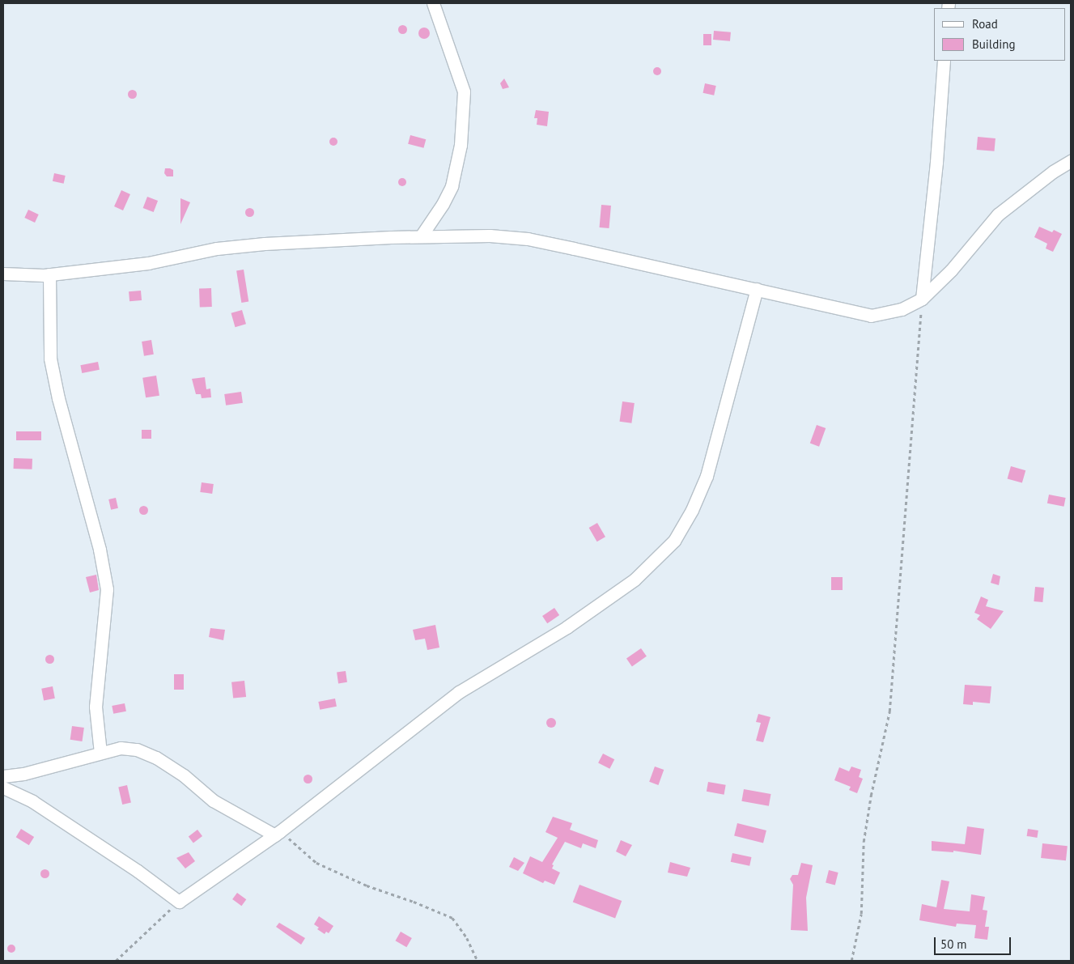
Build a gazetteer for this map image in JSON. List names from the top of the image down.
{
  "legend": ["Road", "Building"],
  "scale_bar": "50 m"
}
